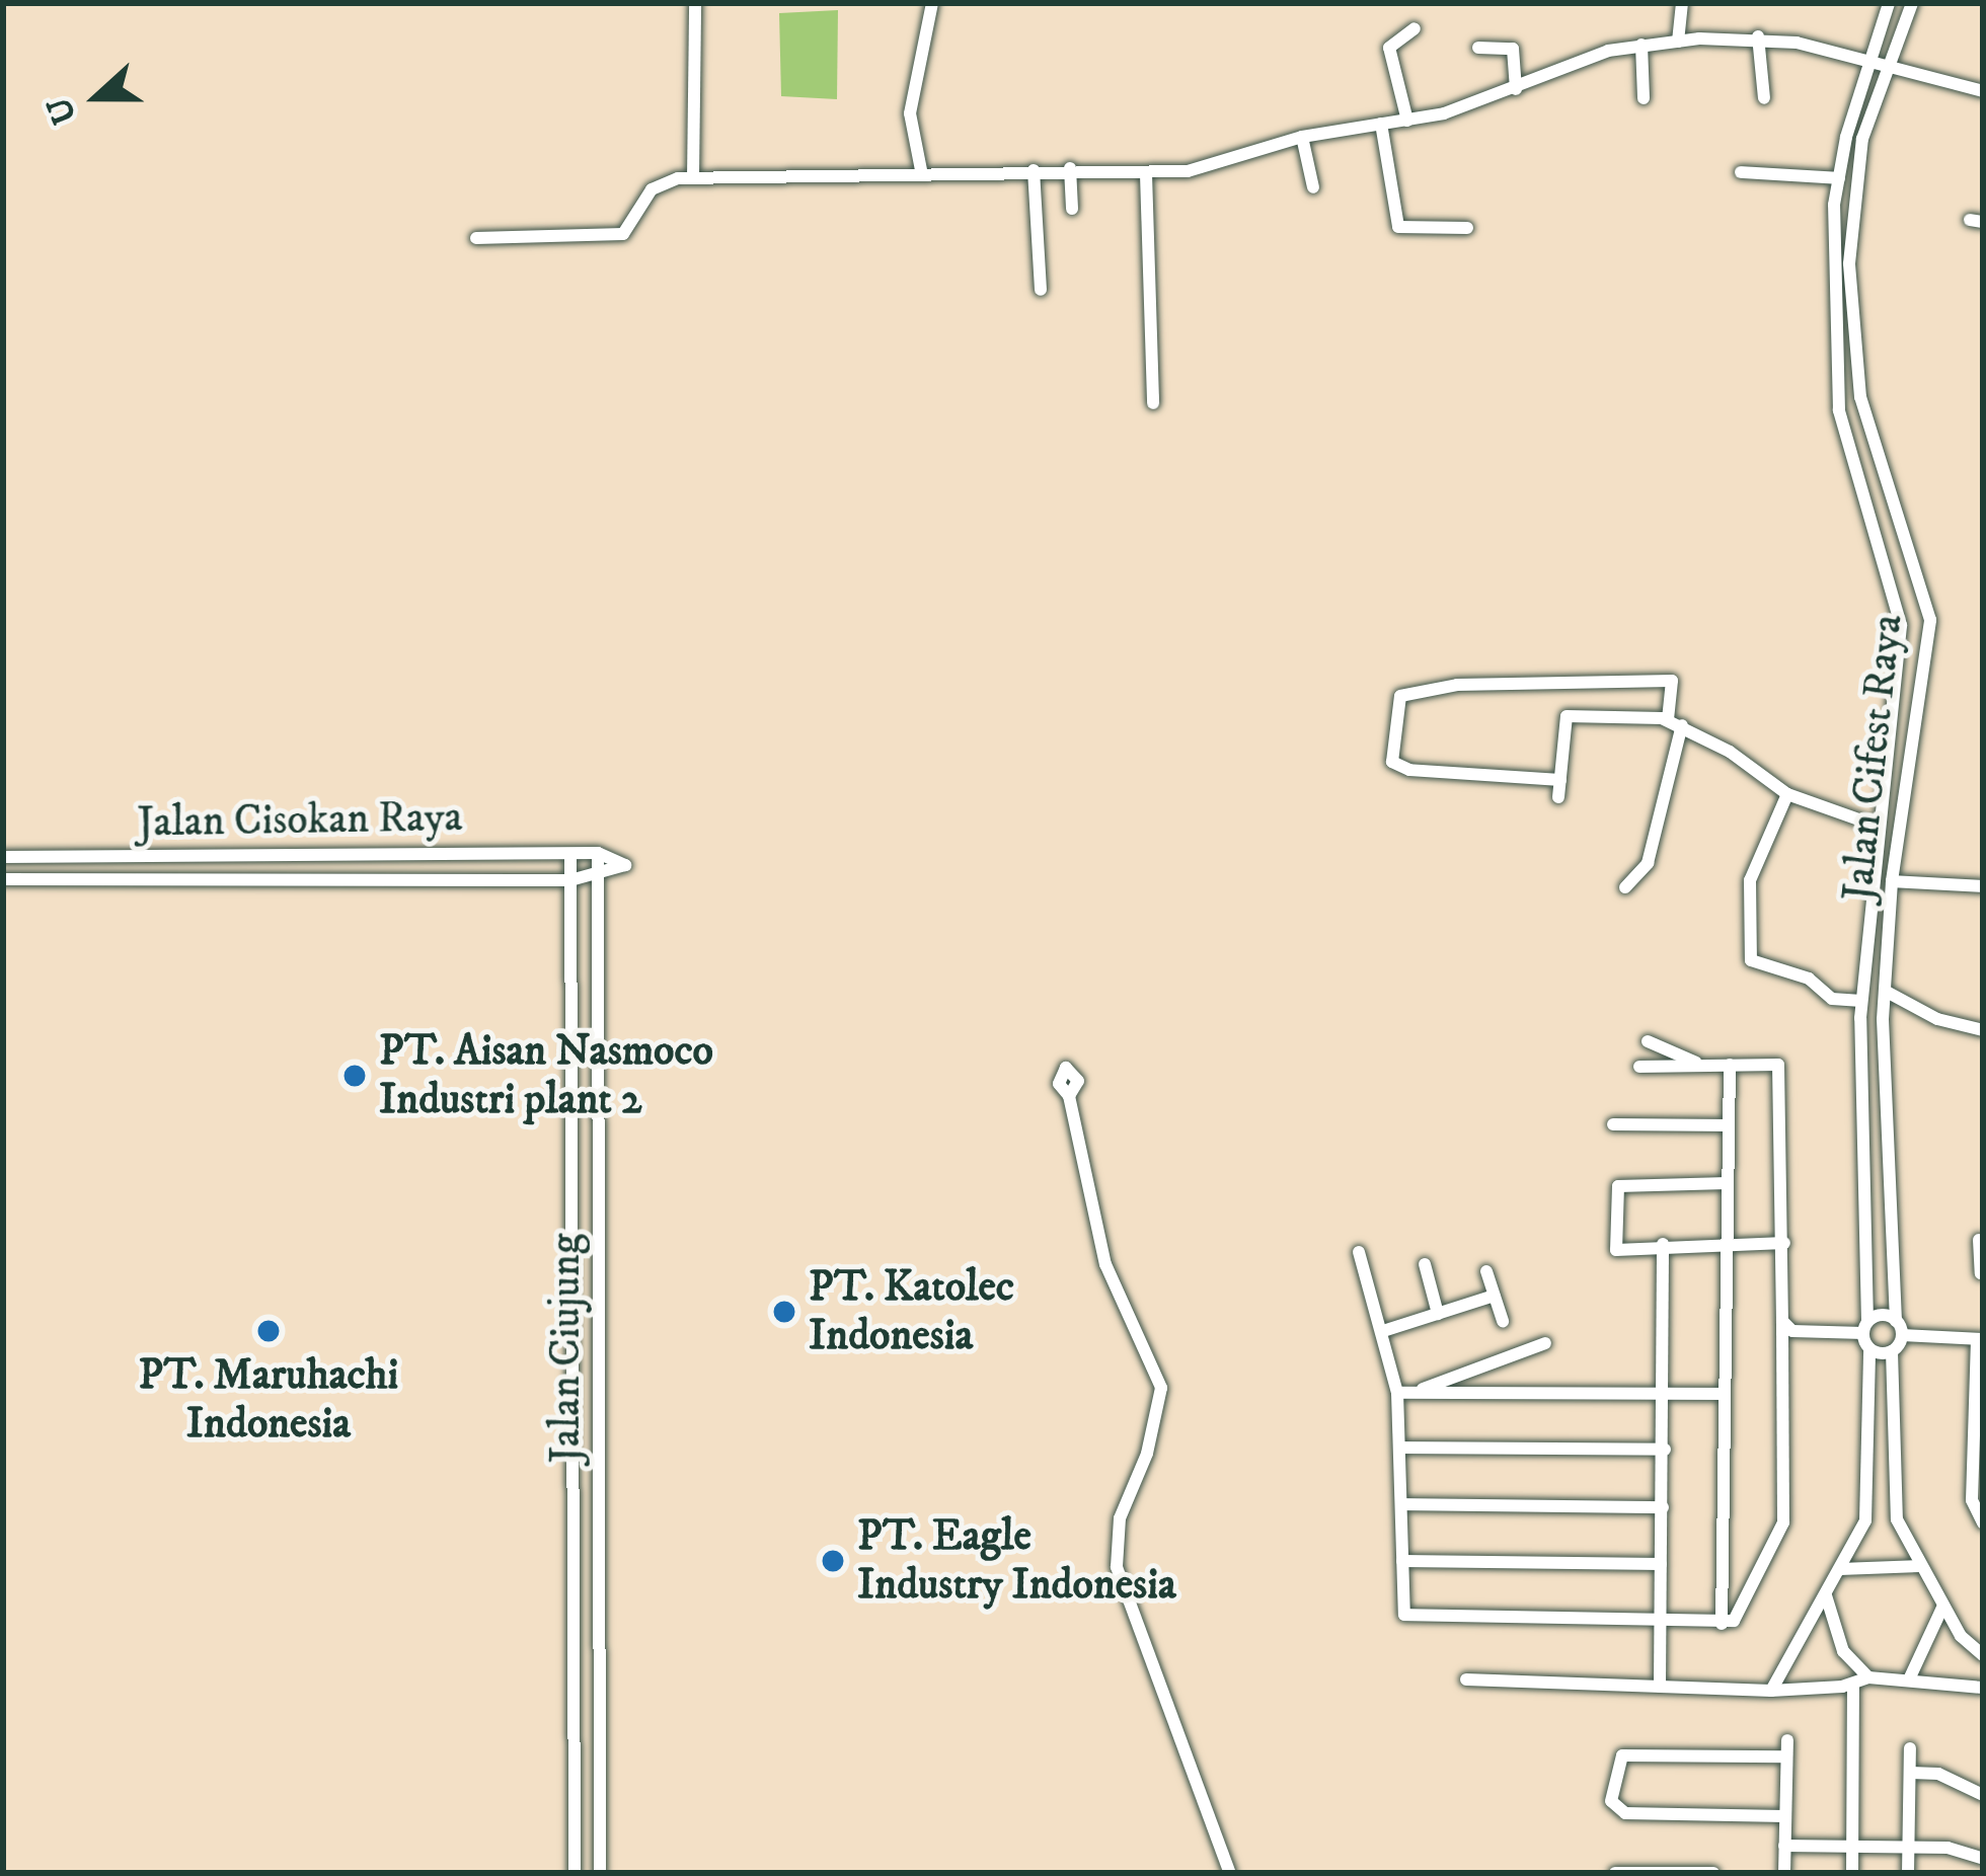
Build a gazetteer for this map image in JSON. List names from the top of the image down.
{
  "streets": {
    "street": ["Jalan Cifest Raya", "Jalan Cisokan Raya", "Jalan Ciujung"]
  },
  "crossings": [
    ["Jalan Cisokan Raya", "Jalan Ciujung"]
  ],
  "places": [
    "PT. Aisan Nasmoco Industri plant 2",
    "PT. Katolec Indonesia",
    "PT. Maruhachi Indonesia",
    "PT. Eagle Industry Indonesia"
  ],
  "north": "left"
}
